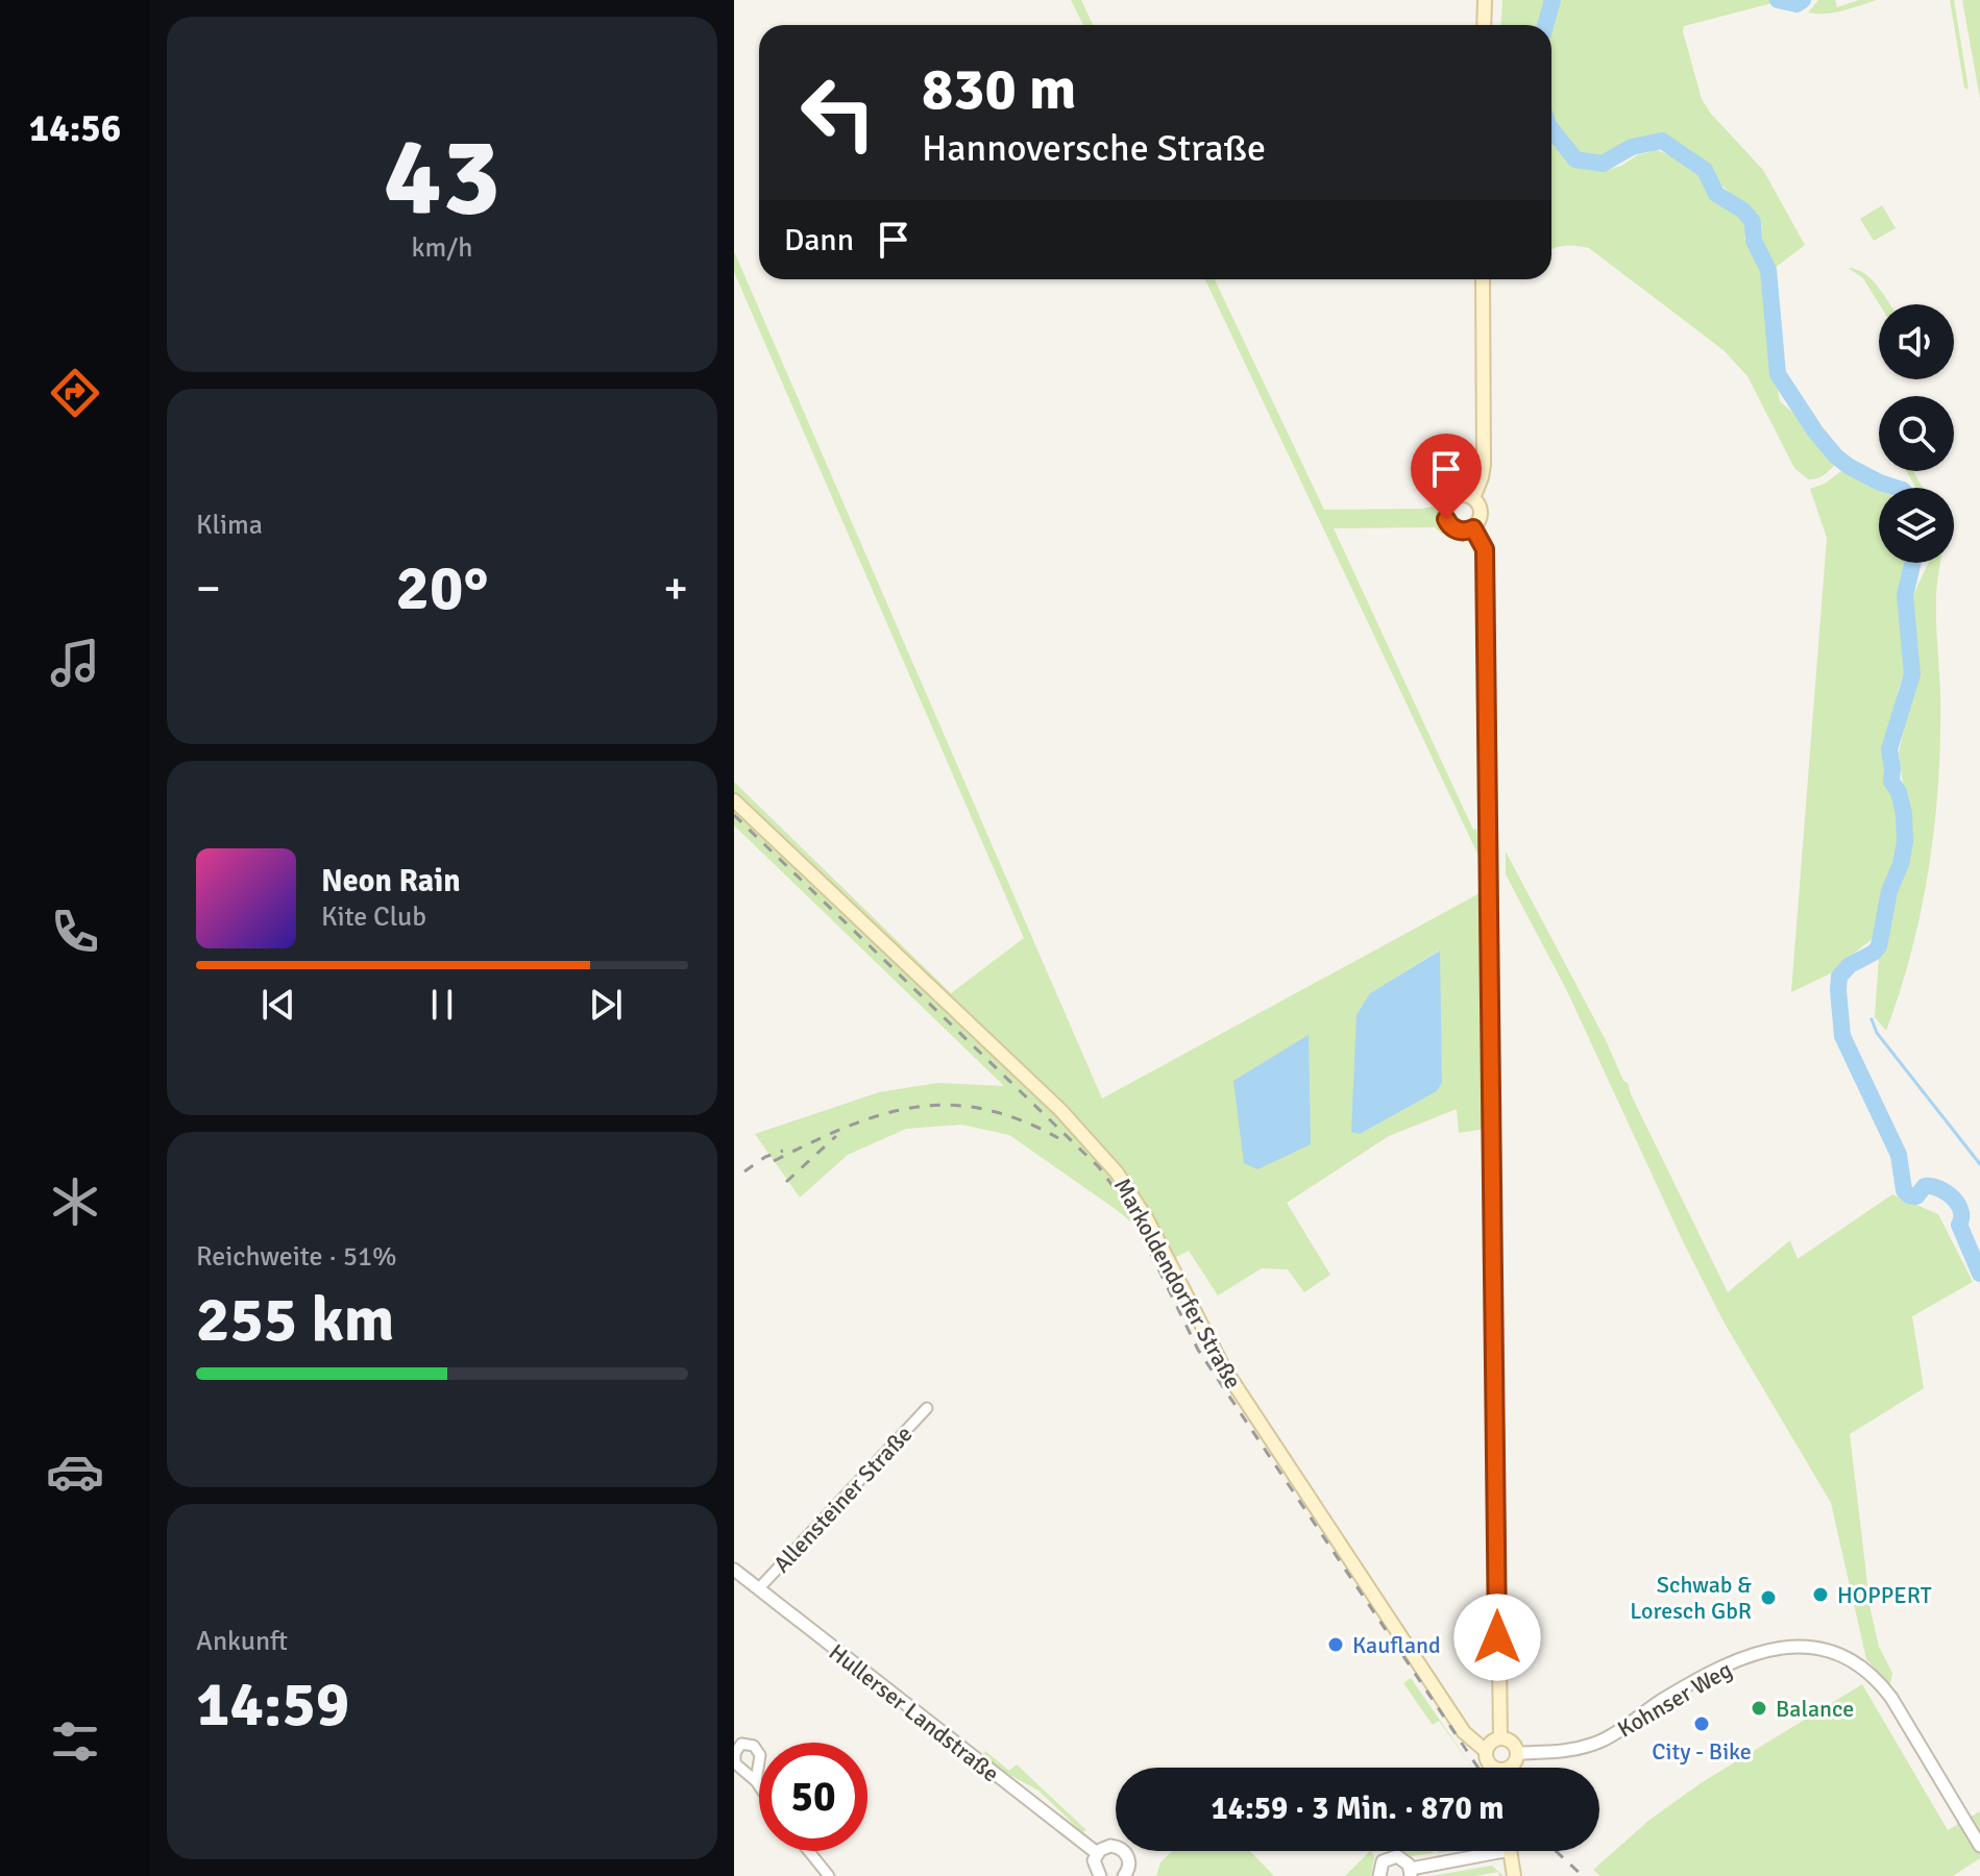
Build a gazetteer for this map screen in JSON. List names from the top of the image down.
{
  "streets": {
    "main road": ["Markoldendorfer Straße"],
    "street": ["Allensteiner Straße", "Kohnser Weg", "Hullerser Landstraße"]
  },
  "crossings": [
    ["Allensteiner Straße", "Hullerser Landstraße"]
  ],
  "places": [
    "HOPPERT",
    "Schwab & Loresch GbR",
    "Kaufland",
    "Balance",
    "City - Bike"
  ],
  "page": {
    "tabs": "14:56",
    "tile": [
      ["43", "km/h"],
      "Klima",
      ["Reichweite · 51%", "255 km"],
      ["Ankunft", "14:59"]
    ],
    "turn": ["830 m", "Hannoversche Straße"],
    "then": "Dann",
    "heat": ["−", "20°", "+"],
    "song": ["Neon Rain", "Kite Club"],
    "limit": "50",
    "trip": "14:59 · 3 Min. · 870 m"
  }
}
